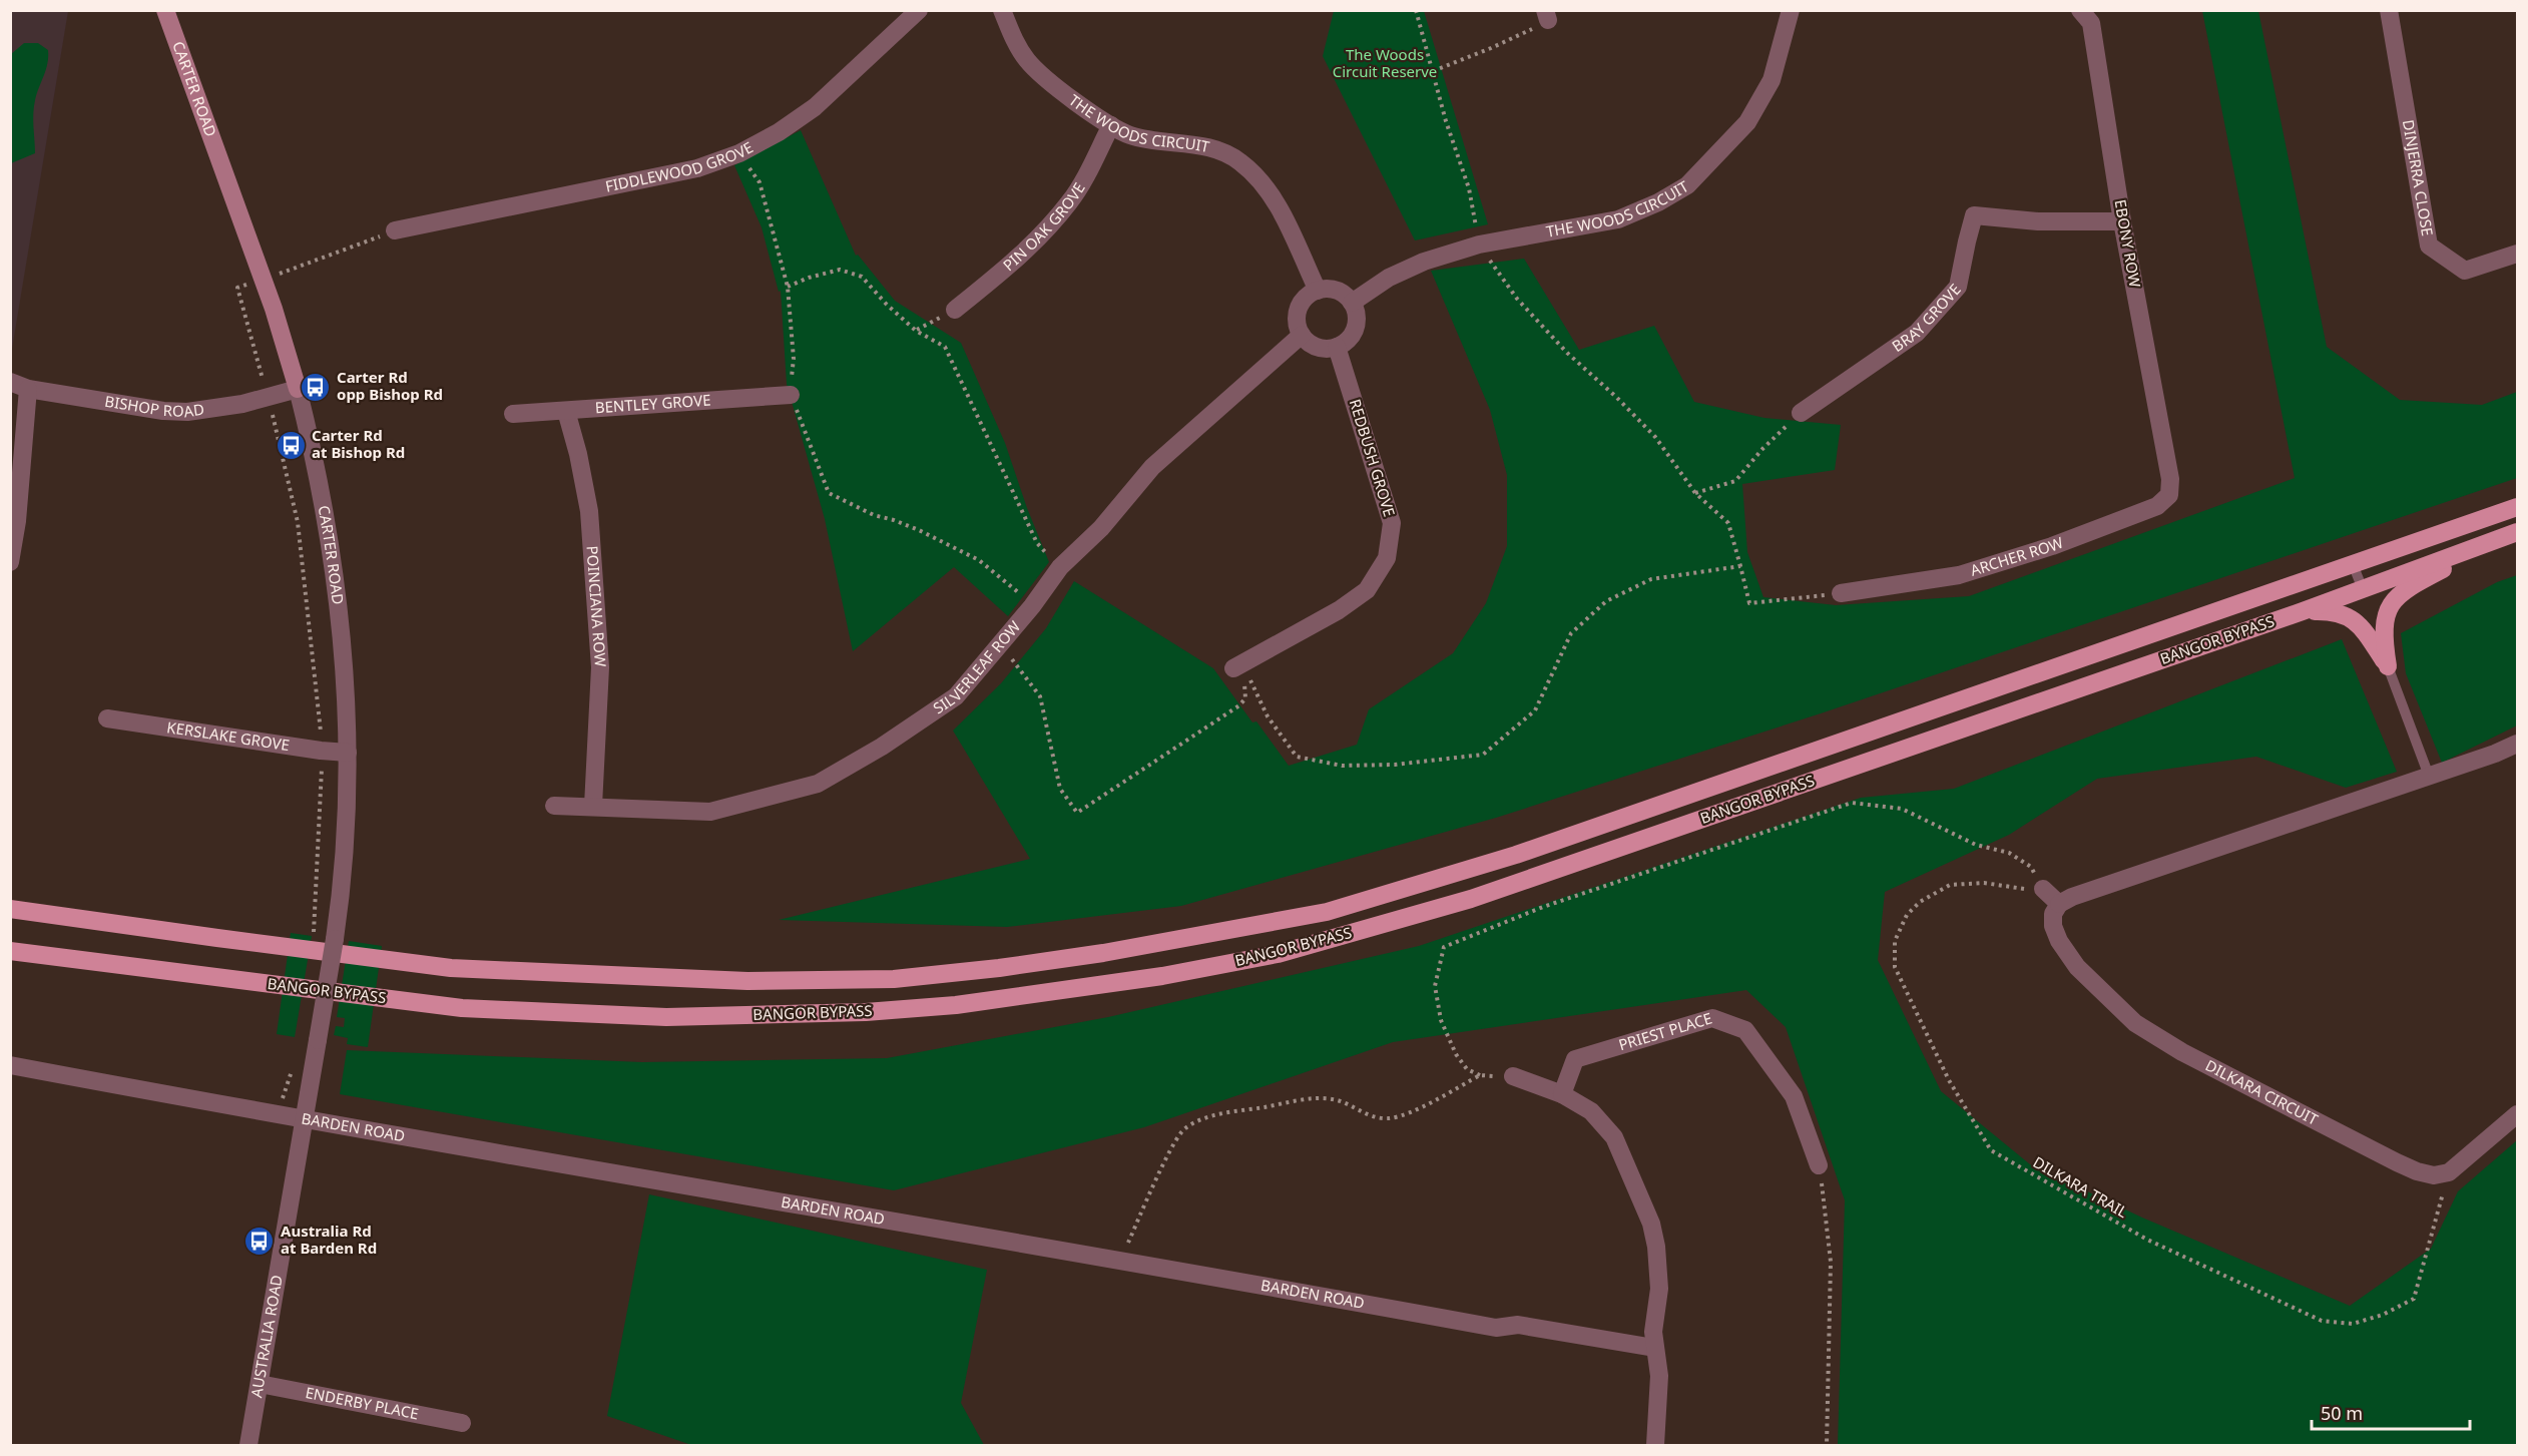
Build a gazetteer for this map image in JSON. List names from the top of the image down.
{
  "streets": {
    "main road": ["BANGOR BYPASS"],
    "street": [
      "CARTER ROAD",
      "THE WOODS CIRCUIT",
      "FIDDLEWOOD GROVE",
      "DINJERRA CLOSE",
      "PIN OAK GROVE",
      "EBONY ROW",
      "BRAY GROVE",
      "BISHOP ROAD",
      "BENTLEY GROVE",
      "REDBUSH GROVE",
      "ARCHER ROW",
      "POINCIANA ROW",
      "SILVERLEAF ROW",
      "KERSLAKE GROVE",
      "PRIEST PLACE",
      "DILKARA CIRCUIT",
      "BARDEN ROAD",
      "AUSTRALIA ROAD",
      "ENDERBY PLACE"
    ],
    "path": ["DILKARA TRAIL"]
  },
  "crossings": [
    ["CARTER ROAD", "BISHOP ROAD"],
    ["CARTER ROAD", "KERSLAKE GROVE"],
    ["CARTER ROAD", "BARDEN ROAD"],
    ["CARTER ROAD", "AUSTRALIA ROAD"],
    ["THE WOODS CIRCUIT", "PIN OAK GROVE"],
    ["THE WOODS CIRCUIT", "REDBUSH GROVE"],
    ["THE WOODS CIRCUIT", "SILVERLEAF ROW"],
    ["EBONY ROW", "BRAY GROVE"],
    ["EBONY ROW", "ARCHER ROW"],
    ["BENTLEY GROVE", "POINCIANA ROW"],
    ["REDBUSH GROVE", "SILVERLEAF ROW"],
    ["POINCIANA ROW", "SILVERLEAF ROW"],
    ["DILKARA CIRCUIT", "DILKARA TRAIL"],
    ["BARDEN ROAD", "AUSTRALIA ROAD"],
    ["AUSTRALIA ROAD", "ENDERBY PLACE"]
  ],
  "parks": ["The Woods Circuit Reserve"],
  "places": {
    "bus stop": ["Carter Rd opp Bishop Rd", "Carter Rd at Bishop Rd", "Australia Rd at Barden Rd"]
  },
  "scale_bar": "50 m"
}
